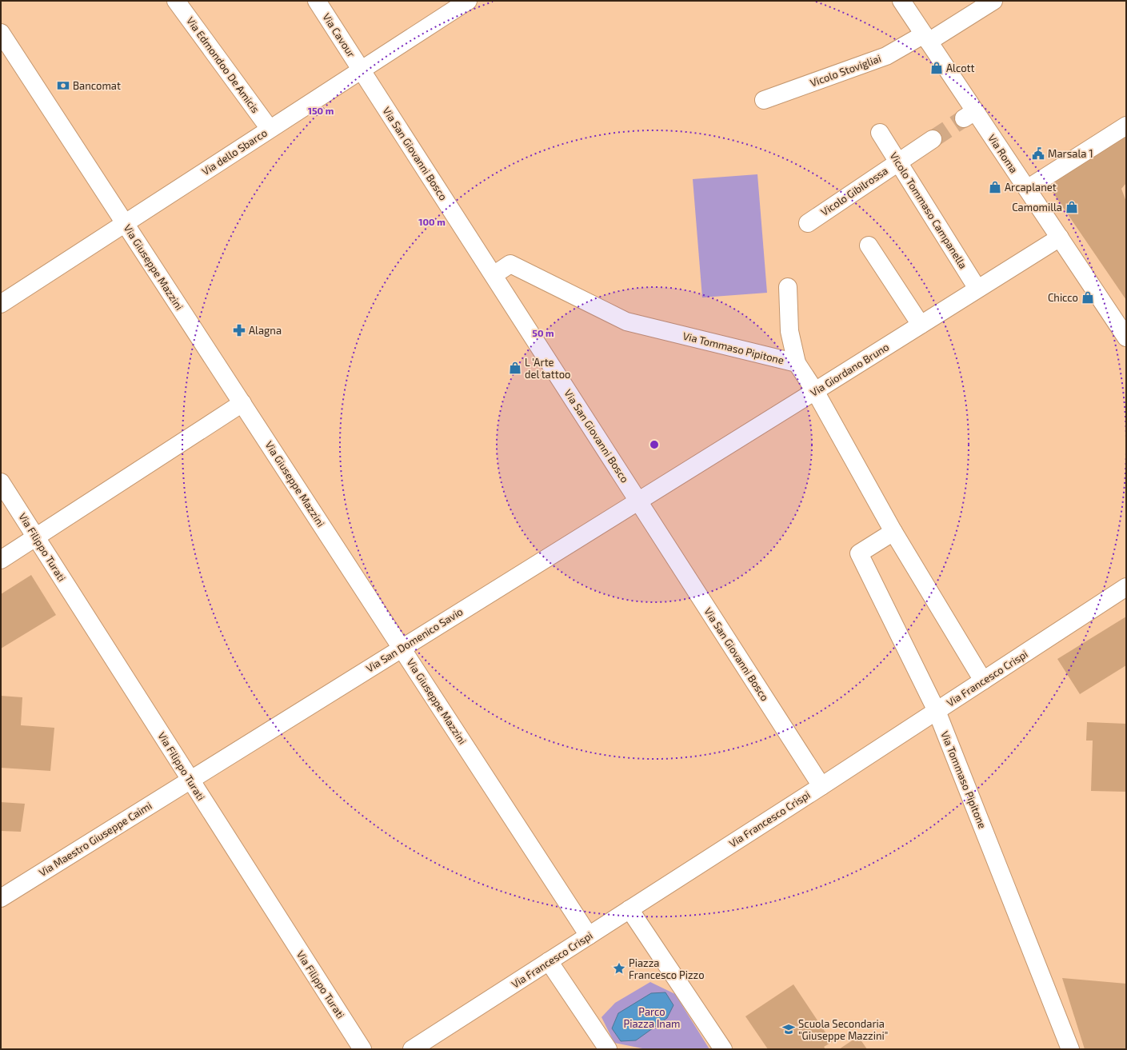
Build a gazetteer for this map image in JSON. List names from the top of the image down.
{
  "streets": {
    "street": [
      "Via Cavour",
      "Via Edmondoo De Amicis",
      "Vicolo Stovigliai",
      "Via dello Sbarco",
      "Via San Giovanni Bosco",
      "Via Roma",
      "Vicolo Gibilrossa",
      "Vicolo Tommaso Campanella",
      "Via Giuseppe Mazzini",
      "Via Tommaso Pipitone",
      "Via Giordano Bruno",
      "Via Filippo Turati",
      "Via San Domenico Savio",
      "Via Francesco Crispi",
      "Via Maestro Giuseppe Caimi"
    ]
  },
  "crossings": [
    ["Via Cavour", "Via dello Sbarco"],
    ["Via Cavour", "Via San Giovanni Bosco"],
    ["Via Edmondoo De Amicis", "Via dello Sbarco"],
    ["Vicolo Stovigliai", "Via Roma"],
    ["Via dello Sbarco", "Via San Giovanni Bosco"],
    ["Via dello Sbarco", "Via Giuseppe Mazzini"],
    ["Via San Giovanni Bosco", "Via Tommaso Pipitone"],
    ["Via San Giovanni Bosco", "Via Giordano Bruno"],
    ["Via San Giovanni Bosco", "Via San Domenico Savio"],
    ["Via San Giovanni Bosco", "Via Francesco Crispi"],
    ["Via Roma", "Via Giordano Bruno"],
    ["Vicolo Gibilrossa", "Vicolo Tommaso Campanella"],
    ["Vicolo Tommaso Campanella", "Via Giordano Bruno"],
    ["Via Giuseppe Mazzini", "Via San Domenico Savio"],
    ["Via Giuseppe Mazzini", "Via Francesco Crispi"],
    ["Via Tommaso Pipitone", "Via Giordano Bruno"],
    ["Via Tommaso Pipitone", "Via Francesco Crispi"],
    ["Via Giordano Bruno", "Via San Domenico Savio"],
    ["Via Filippo Turati", "Via San Domenico Savio"],
    ["Via Filippo Turati", "Via Maestro Giuseppe Caimi"],
    ["Via San Domenico Savio", "Via Maestro Giuseppe Caimi"]
  ],
  "parks": ["Parco Piazza Inam"],
  "places": {
    "shop": [
      "Alcott",
      "Arcaplanet",
      "Camomilla",
      "Chicco",
      "L 'Arte del tattoo"
    ],
    "bank": ["Bancomat"],
    "public building": ["Marsala 1"],
    "pharmacy": ["Alagna"],
    "place": ["Piazza Francesco Pizzo"],
    "school or university": ["Scuola Secondaria \"Giuseppe Mazzini\""]
  },
  "rings": ["150 m", "100 m", "50 m"]
}
